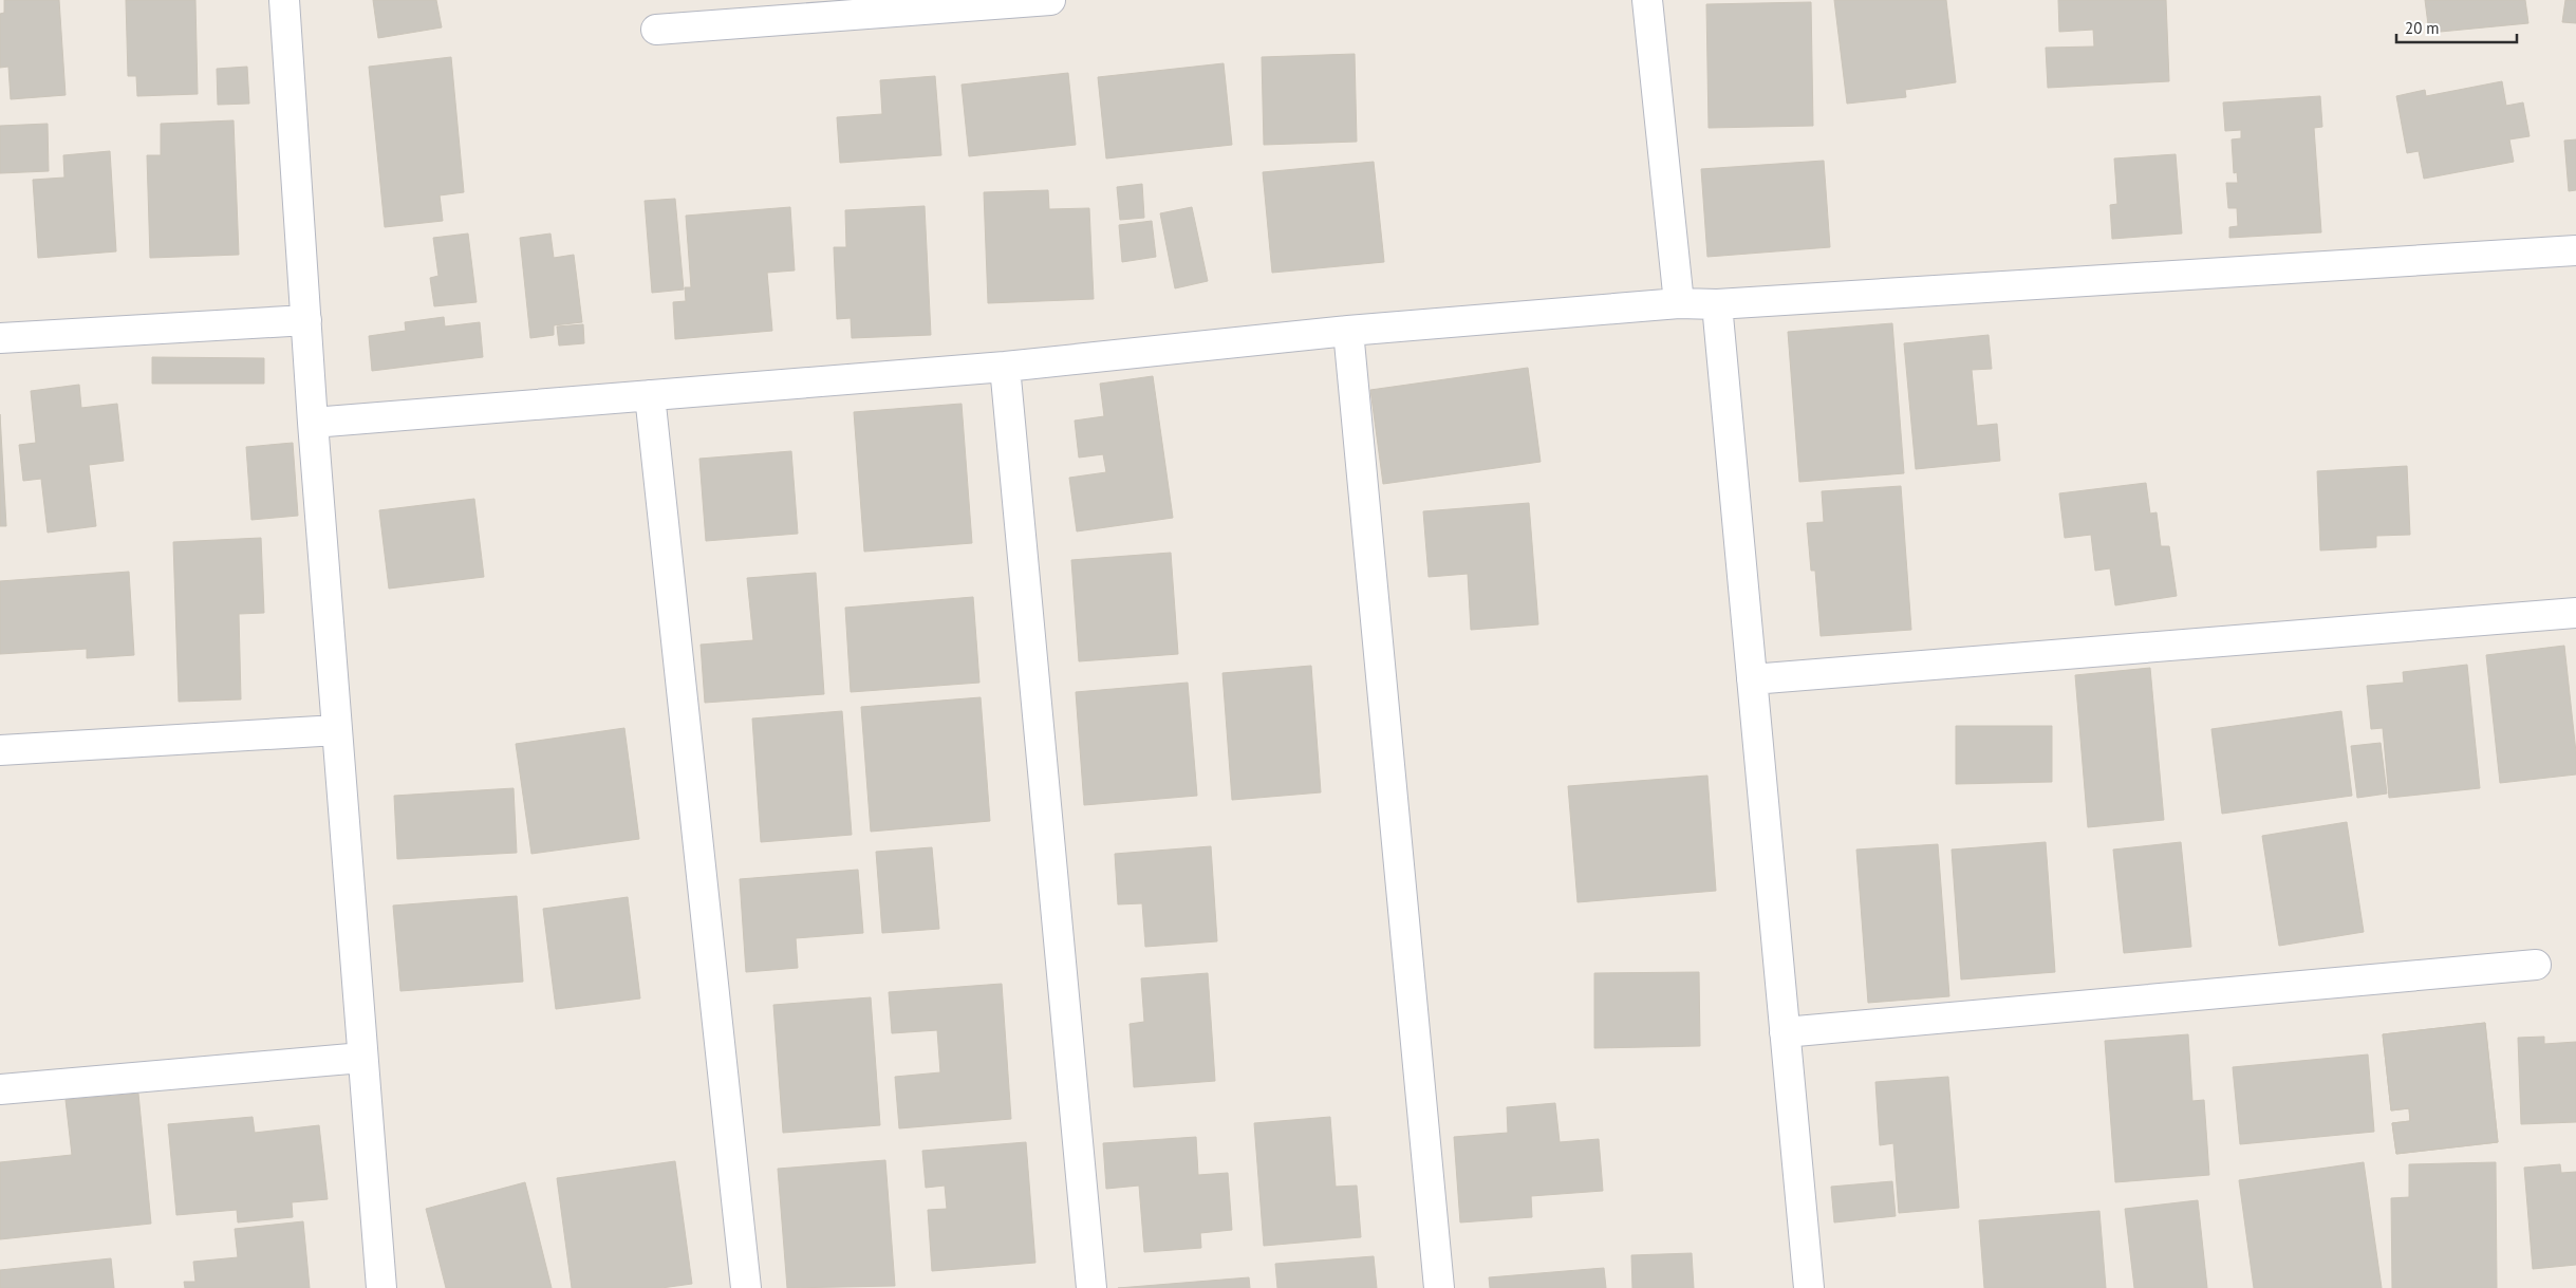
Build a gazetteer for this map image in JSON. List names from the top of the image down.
{
  "scale_bar": "20 m"
}
